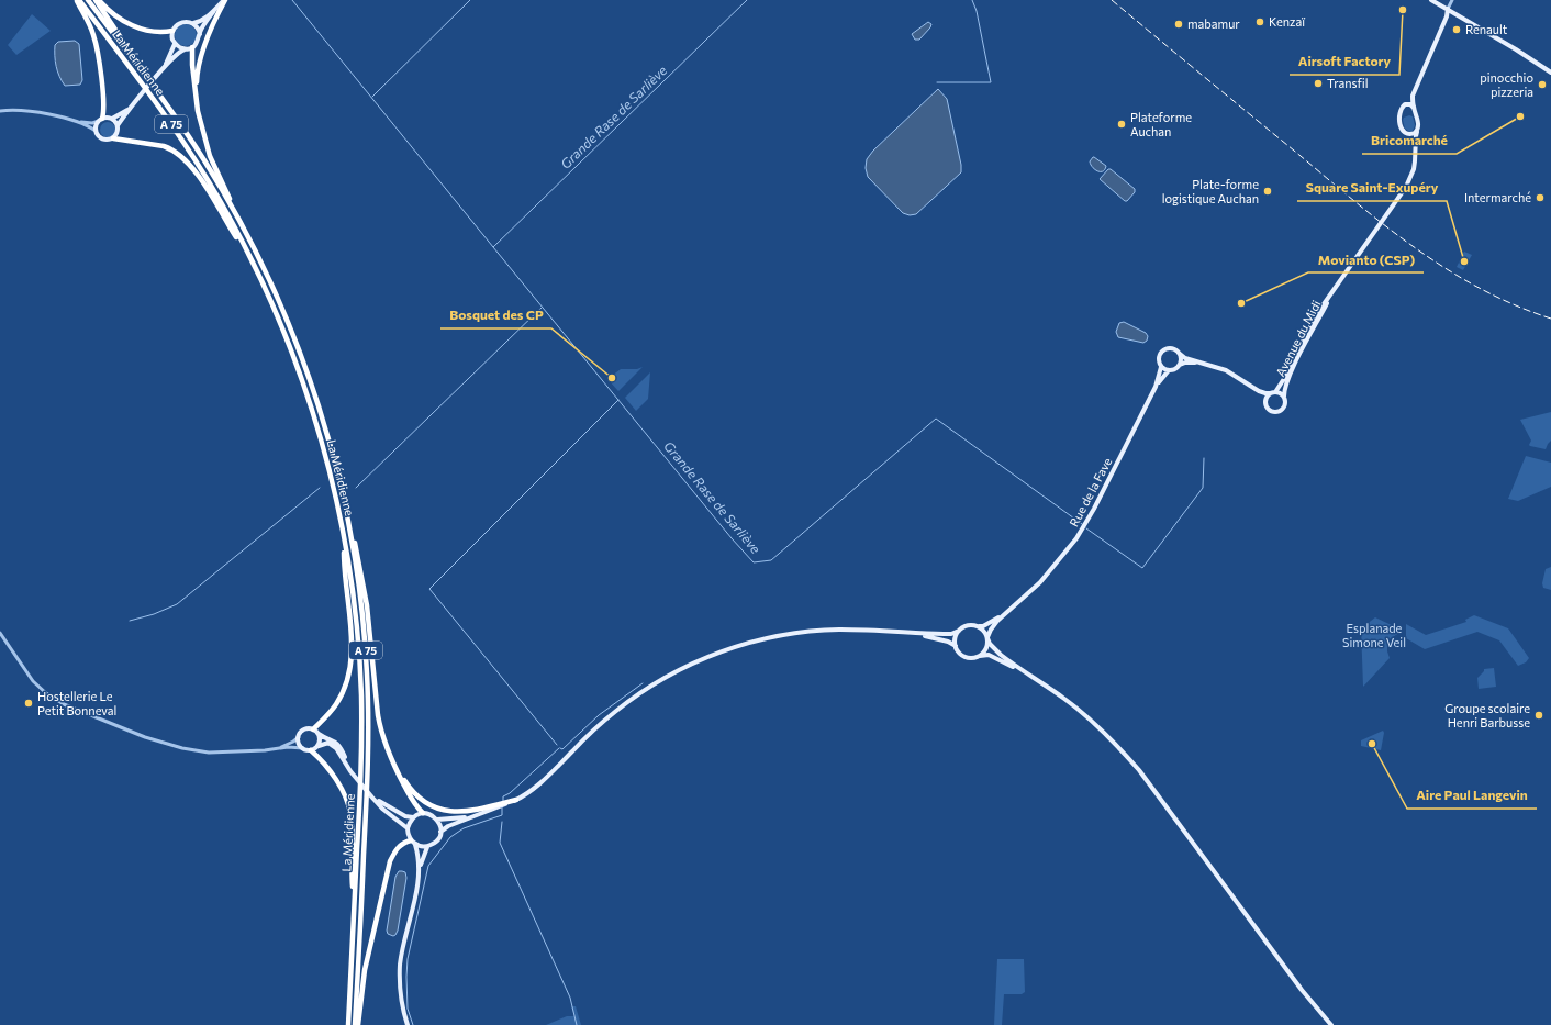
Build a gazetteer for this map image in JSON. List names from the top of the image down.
{
  "streets": {
    "highway": ["La Méridienne", "A 75"],
    "main road": ["Avenue du Midi", "Rue de la Fave"]
  },
  "water": ["Grande Rase de Sarliève"],
  "parks": ["Esplanade Simone Veil"],
  "places": [
    "Airsoft Factory",
    "Kenzaï",
    "mabamur",
    "Renault",
    "Transfil",
    "pinocchio pizzeria",
    "Bricomarché",
    "Plateforme Auchan",
    "Plate-forme logistique Auchan",
    "Intermarché",
    "Square Saint-Exupéry",
    "Movianto (CSP)",
    "Bosquet des CP",
    "Hostellerie Le Petit Bonneval",
    "Groupe scolaire Henri Barbusse",
    "Aire Paul Langevin"
  ]
}
